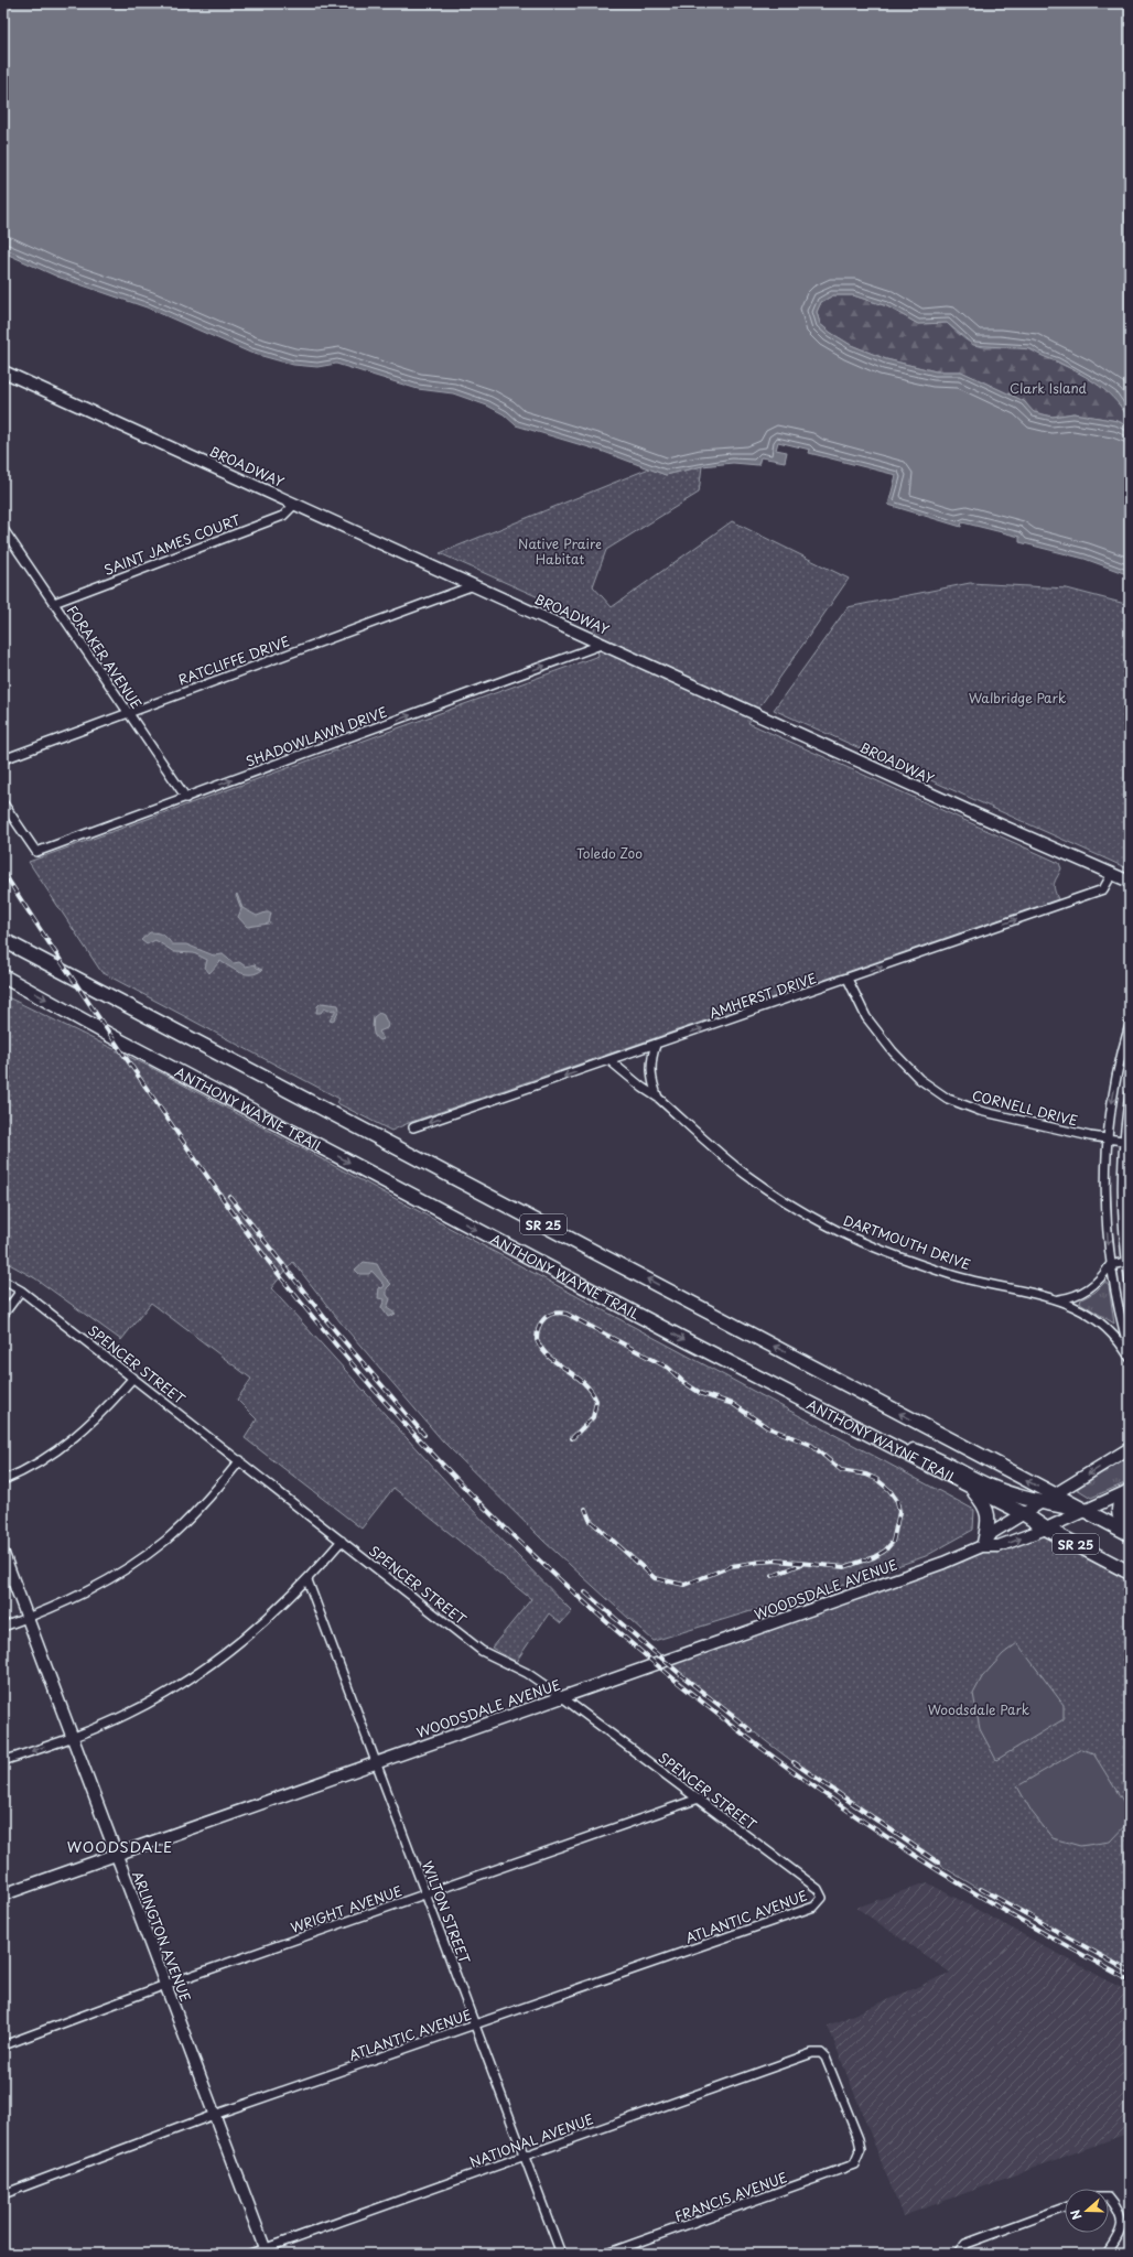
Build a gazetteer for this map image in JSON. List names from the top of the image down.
{
  "streets": {
    "highway": ["ANTHONY WAYNE TRAIL", "SR 25"],
    "street": [
      "BROADWAY",
      "SAINT JAMES COURT",
      "FORAKER AVENUE",
      "RATCLIFFE DRIVE",
      "SHADOWLAWN DRIVE",
      "AMHERST DRIVE",
      "CORNELL DRIVE",
      "DARTMOUTH DRIVE",
      "SPENCER STREET",
      "WOODSDALE AVENUE",
      "WRIGHT AVENUE",
      "WILTON STREET",
      "ATLANTIC AVENUE",
      "ARLINGTON AVENUE",
      "NATIONAL AVENUE",
      "FRANCIS AVENUE"
    ]
  },
  "crossings": [
    ["BROADWAY", "SAINT JAMES COURT"],
    ["BROADWAY", "RATCLIFFE DRIVE"],
    ["BROADWAY", "SHADOWLAWN DRIVE"],
    ["BROADWAY", "AMHERST DRIVE"],
    ["SAINT JAMES COURT", "FORAKER AVENUE"],
    ["FORAKER AVENUE", "RATCLIFFE DRIVE"],
    ["FORAKER AVENUE", "SHADOWLAWN DRIVE"],
    ["AMHERST DRIVE", "CORNELL DRIVE"],
    ["AMHERST DRIVE", "DARTMOUTH DRIVE"],
    ["ANTHONY WAYNE TRAIL", "WOODSDALE AVENUE"],
    ["SR 25", "WOODSDALE AVENUE"],
    ["SPENCER STREET", "WOODSDALE AVENUE"],
    ["SPENCER STREET", "WRIGHT AVENUE"],
    ["SPENCER STREET", "ATLANTIC AVENUE"],
    ["WOODSDALE AVENUE", "WILTON STREET"],
    ["WOODSDALE AVENUE", "ARLINGTON AVENUE"],
    ["WRIGHT AVENUE", "WILTON STREET"],
    ["WRIGHT AVENUE", "ARLINGTON AVENUE"],
    ["WILTON STREET", "ATLANTIC AVENUE"],
    ["WILTON STREET", "NATIONAL AVENUE"],
    ["ATLANTIC AVENUE", "ARLINGTON AVENUE"],
    ["ARLINGTON AVENUE", "NATIONAL AVENUE"],
    ["NATIONAL AVENUE", "FRANCIS AVENUE"]
  ],
  "one_way": ["SHADOWLAWN DRIVE"],
  "districts": ["WOODSDALE"],
  "parks": [
    "Clark Island",
    "Native Praire Habitat",
    "Walbridge Park",
    "Toledo Zoo",
    "Woodsdale Park"
  ],
  "north": "left"
}
